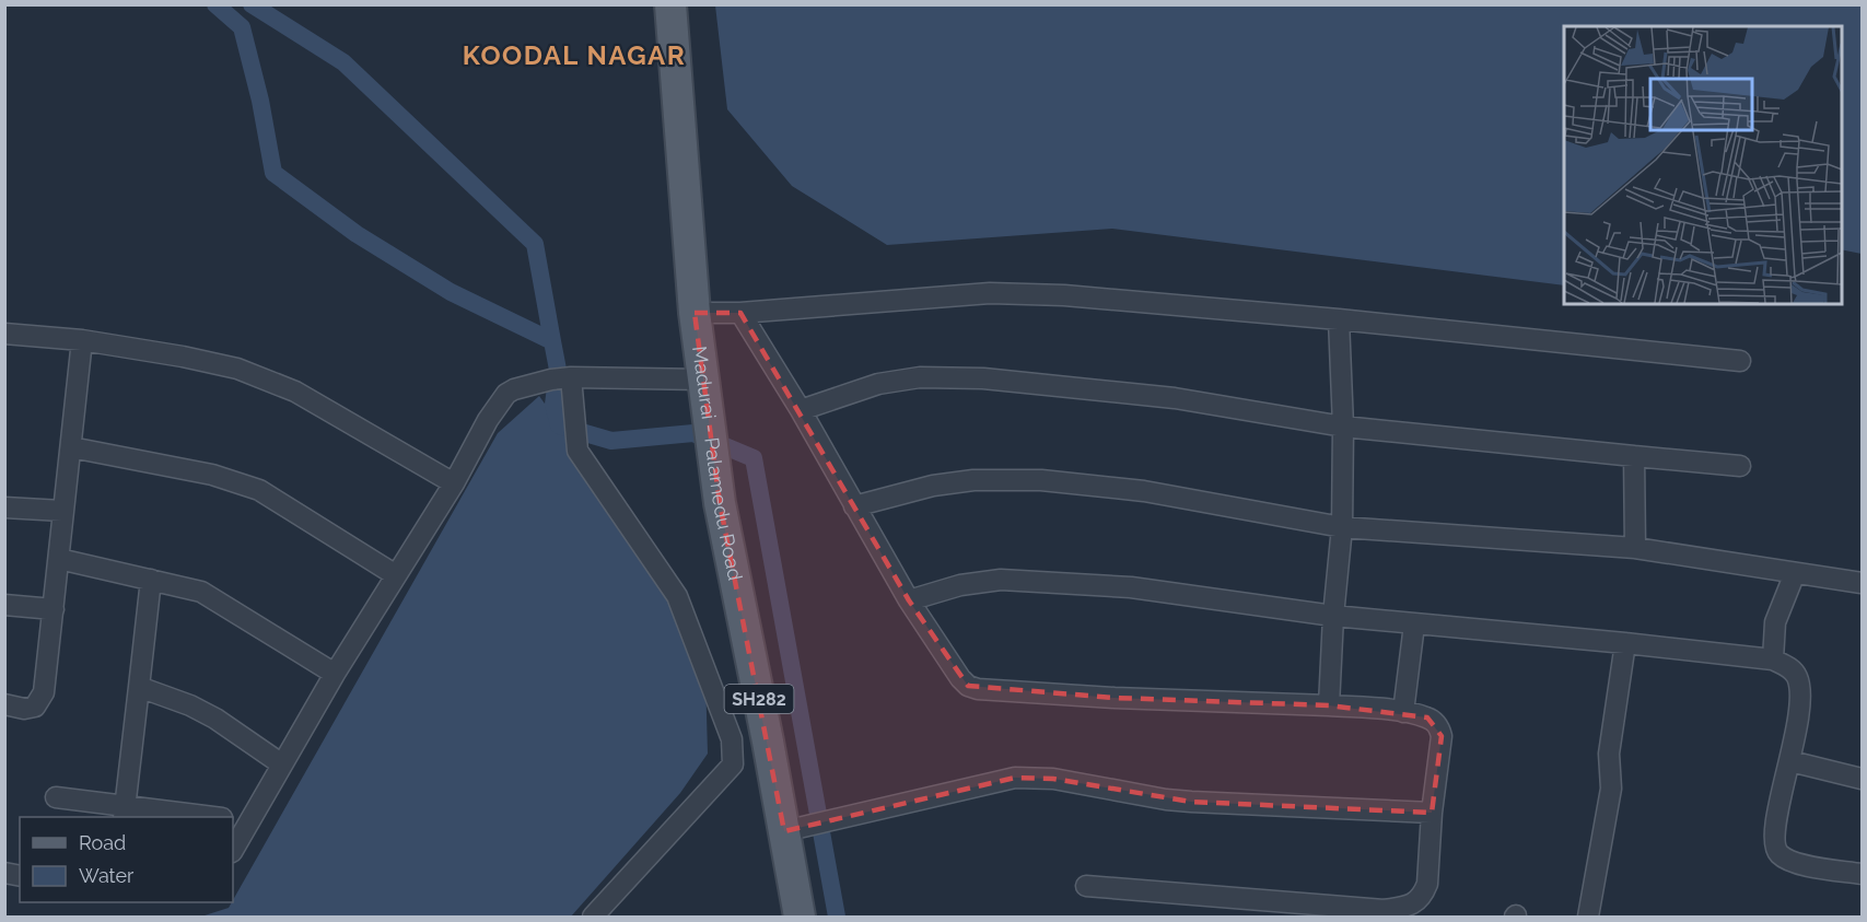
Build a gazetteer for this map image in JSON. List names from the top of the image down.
{
  "streets": {
    "main road": ["Madurai - Palamedu Road", "SH282"]
  },
  "districts": ["KOODAL NAGAR"],
  "legend": ["Road", "Water"]
}
